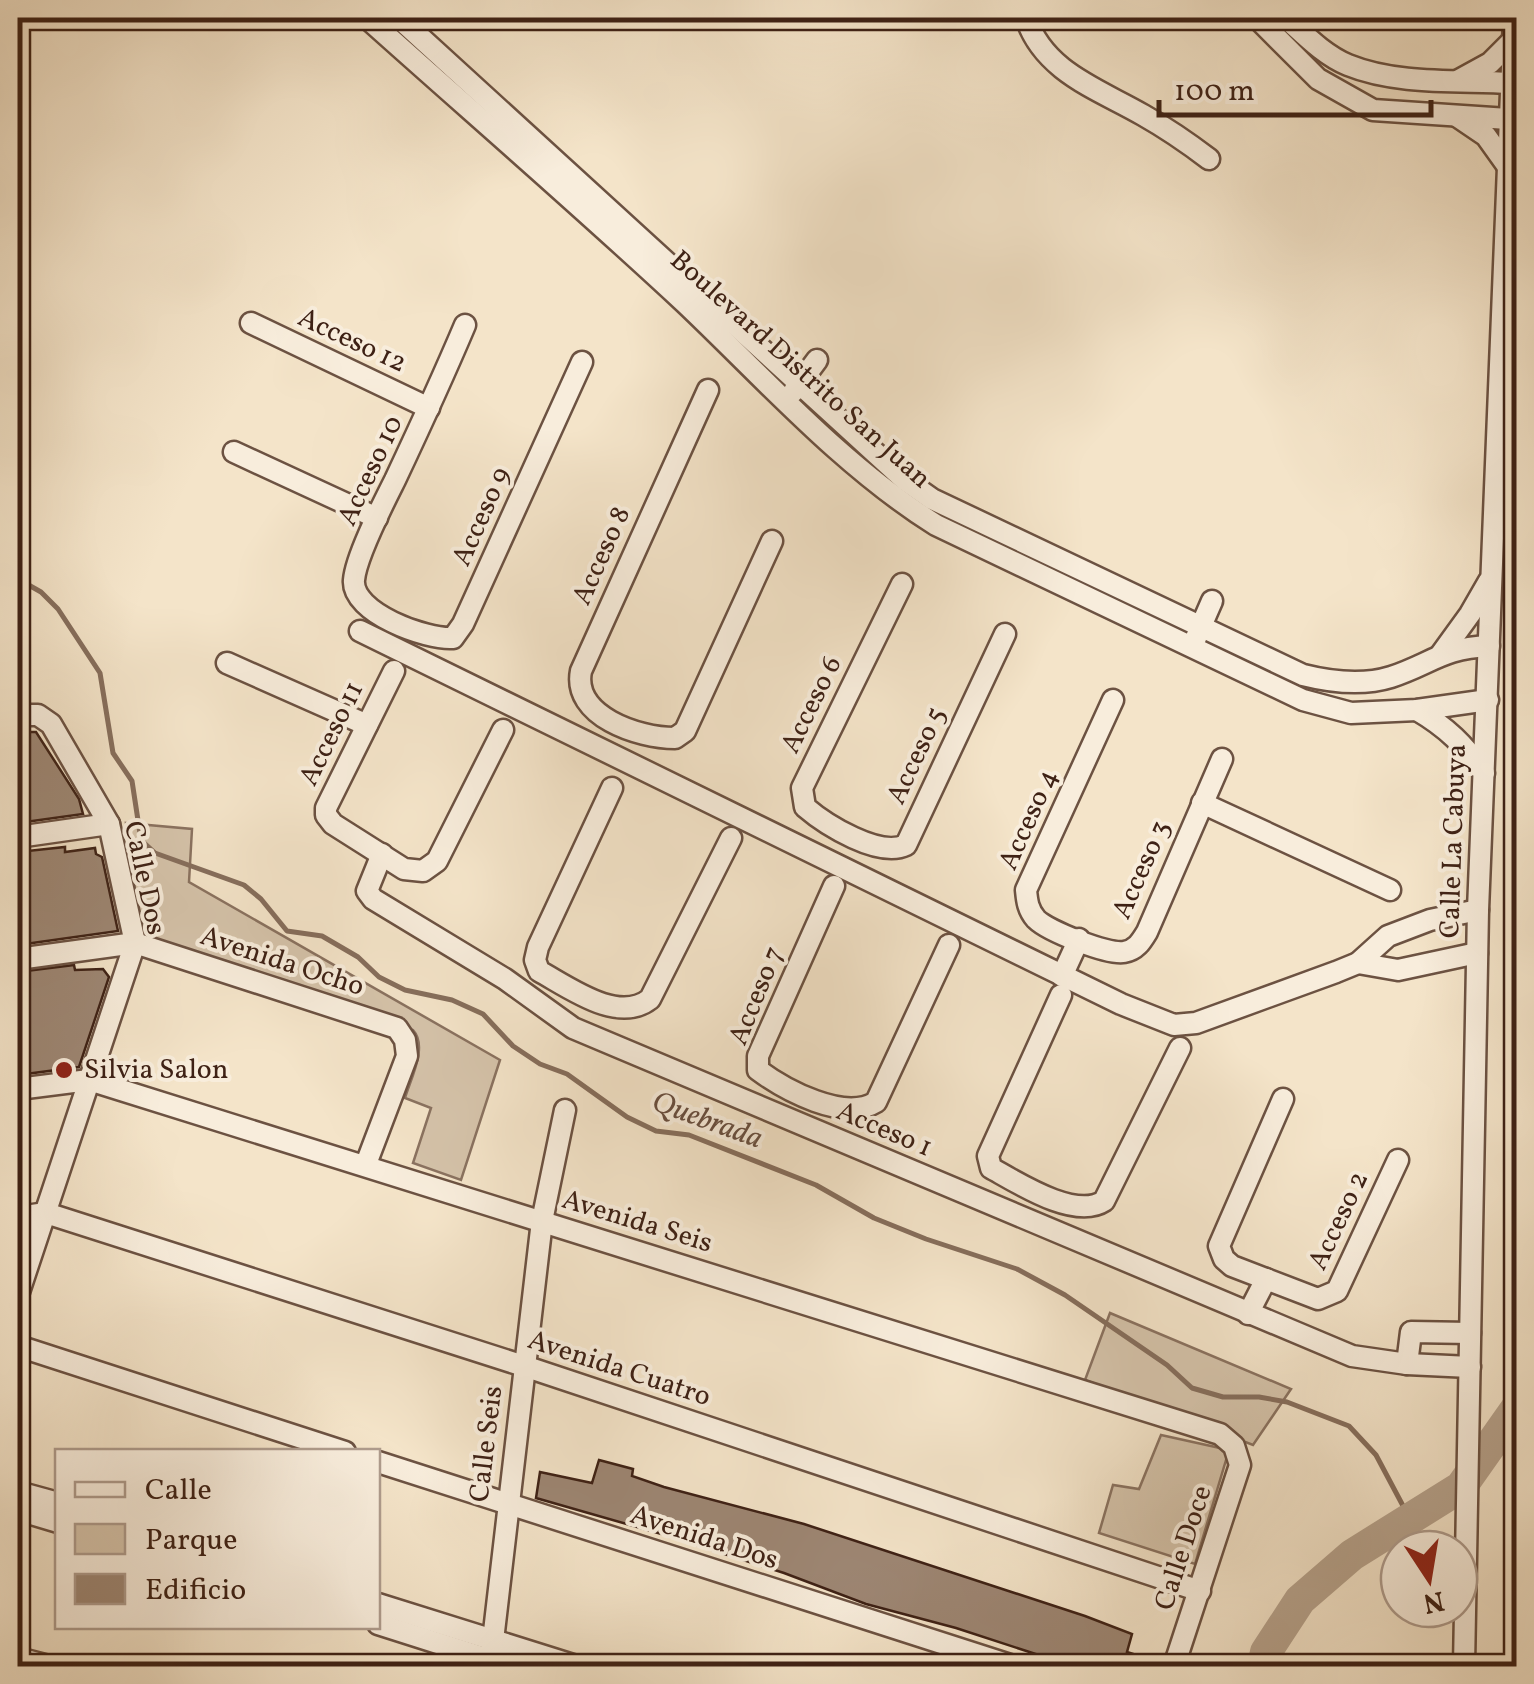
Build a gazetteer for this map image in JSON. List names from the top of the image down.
{
  "streets": {
    "street": [
      "Acceso 12",
      "Boulevard Distrito San Juan",
      "Acceso 10",
      "Acceso 9",
      "Acceso 8",
      "Acceso 6",
      "Acceso 11",
      "Acceso 5",
      "Acceso 4",
      "Calle La Cabuya",
      "Acceso 3",
      "Calle Dos",
      "Avenida Ocho",
      "Acceso 7",
      "Acceso 1",
      "Acceso 2",
      "Avenida Seis",
      "Avenida Cuatro",
      "Calle Seis",
      "Avenida Dos",
      "Calle Doce"
    ]
  },
  "crossings": [
    ["Acceso 12", "Acceso 10"],
    ["Boulevard Distrito San Juan", "Calle La Cabuya"],
    ["Acceso 10", "Acceso 9"],
    ["Acceso 6", "Acceso 5"],
    ["Acceso 11", "Acceso 1"],
    ["Acceso 4", "Acceso 3"],
    ["Calle La Cabuya", "Acceso 1"],
    ["Calle Dos", "Avenida Ocho"],
    ["Calle Dos", "Avenida Seis"],
    ["Calle Dos", "Avenida Cuatro"],
    ["Avenida Ocho", "Avenida Seis"],
    ["Avenida Seis", "Calle Seis"],
    ["Avenida Seis", "Calle Doce"],
    ["Avenida Cuatro", "Calle Seis"],
    ["Avenida Cuatro", "Calle Doce"],
    ["Calle Seis", "Avenida Dos"]
  ],
  "water": ["Quebrada"],
  "places": ["Silvia Salon"],
  "legend": ["Calle", "Parque", "Edificio"],
  "scale_bar": "100 m",
  "north": "bottom"
}
